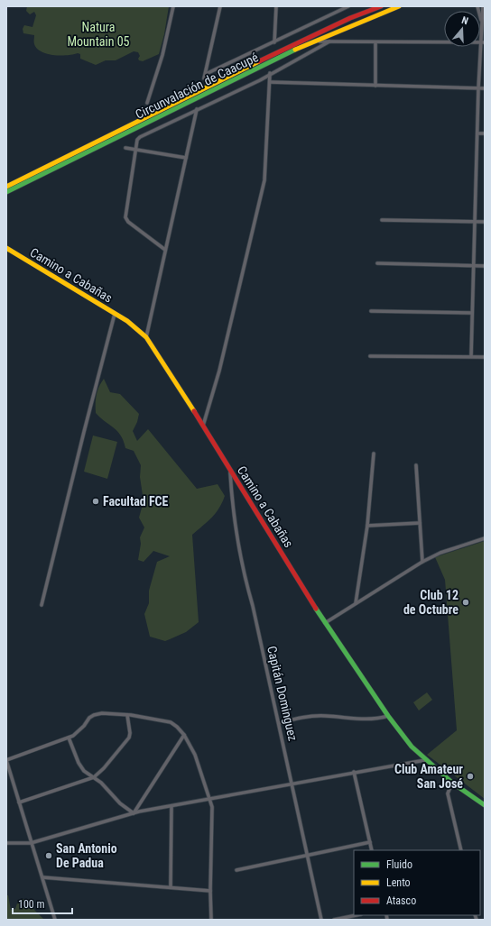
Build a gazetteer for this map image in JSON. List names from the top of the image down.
{
  "streets": {
    "main road": ["Circunvalación de Caacupé", "Camino a Cabañas"],
    "street": ["Capitán Dominguez"]
  },
  "crossings": [
    ["Camino a Cabañas", "Capitán Dominguez"]
  ],
  "parks": ["Natura Mountain 05"],
  "places": [
    "Facultad FCE",
    "Club 12 de Octubre",
    "Club Amateur San José",
    "San Antonio De Padua"
  ],
  "legend": ["Fluido", "Lento", "Atasco"],
  "scale_bar": "100 m",
  "north": "top"
}
